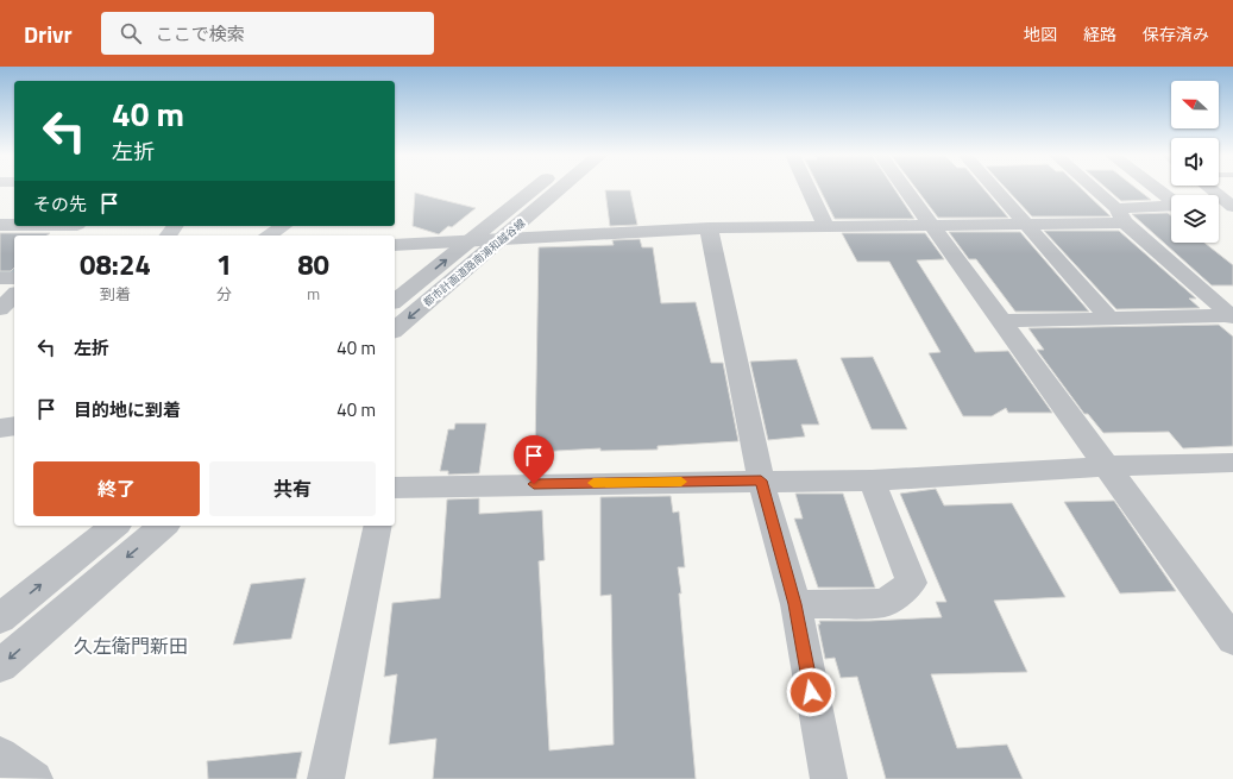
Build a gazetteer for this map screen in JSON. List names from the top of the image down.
{
  "streets": {
    "street": ["都市計画道路南浦和越谷線"]
  },
  "districts": ["久左衛門新田"],
  "north": "left",
  "page": {
    "header": "Drivr",
    "search": "ここで検索",
    "nav": ["地図", "経路", "保存済み"],
    "turn": ["40 m", "左折"],
    "then": "その先",
    "eta": [
      "08:24",
      "到着",
      "1",
      "分",
      "80",
      "m"
    ],
    "list": [
      {
        "name": "左折",
        "value": "40 m"
      },
      {
        "name": "目的地に到着",
        "value": "40 m"
      }
    ],
    "buttons": ["終了", "共有"]
  }
}
